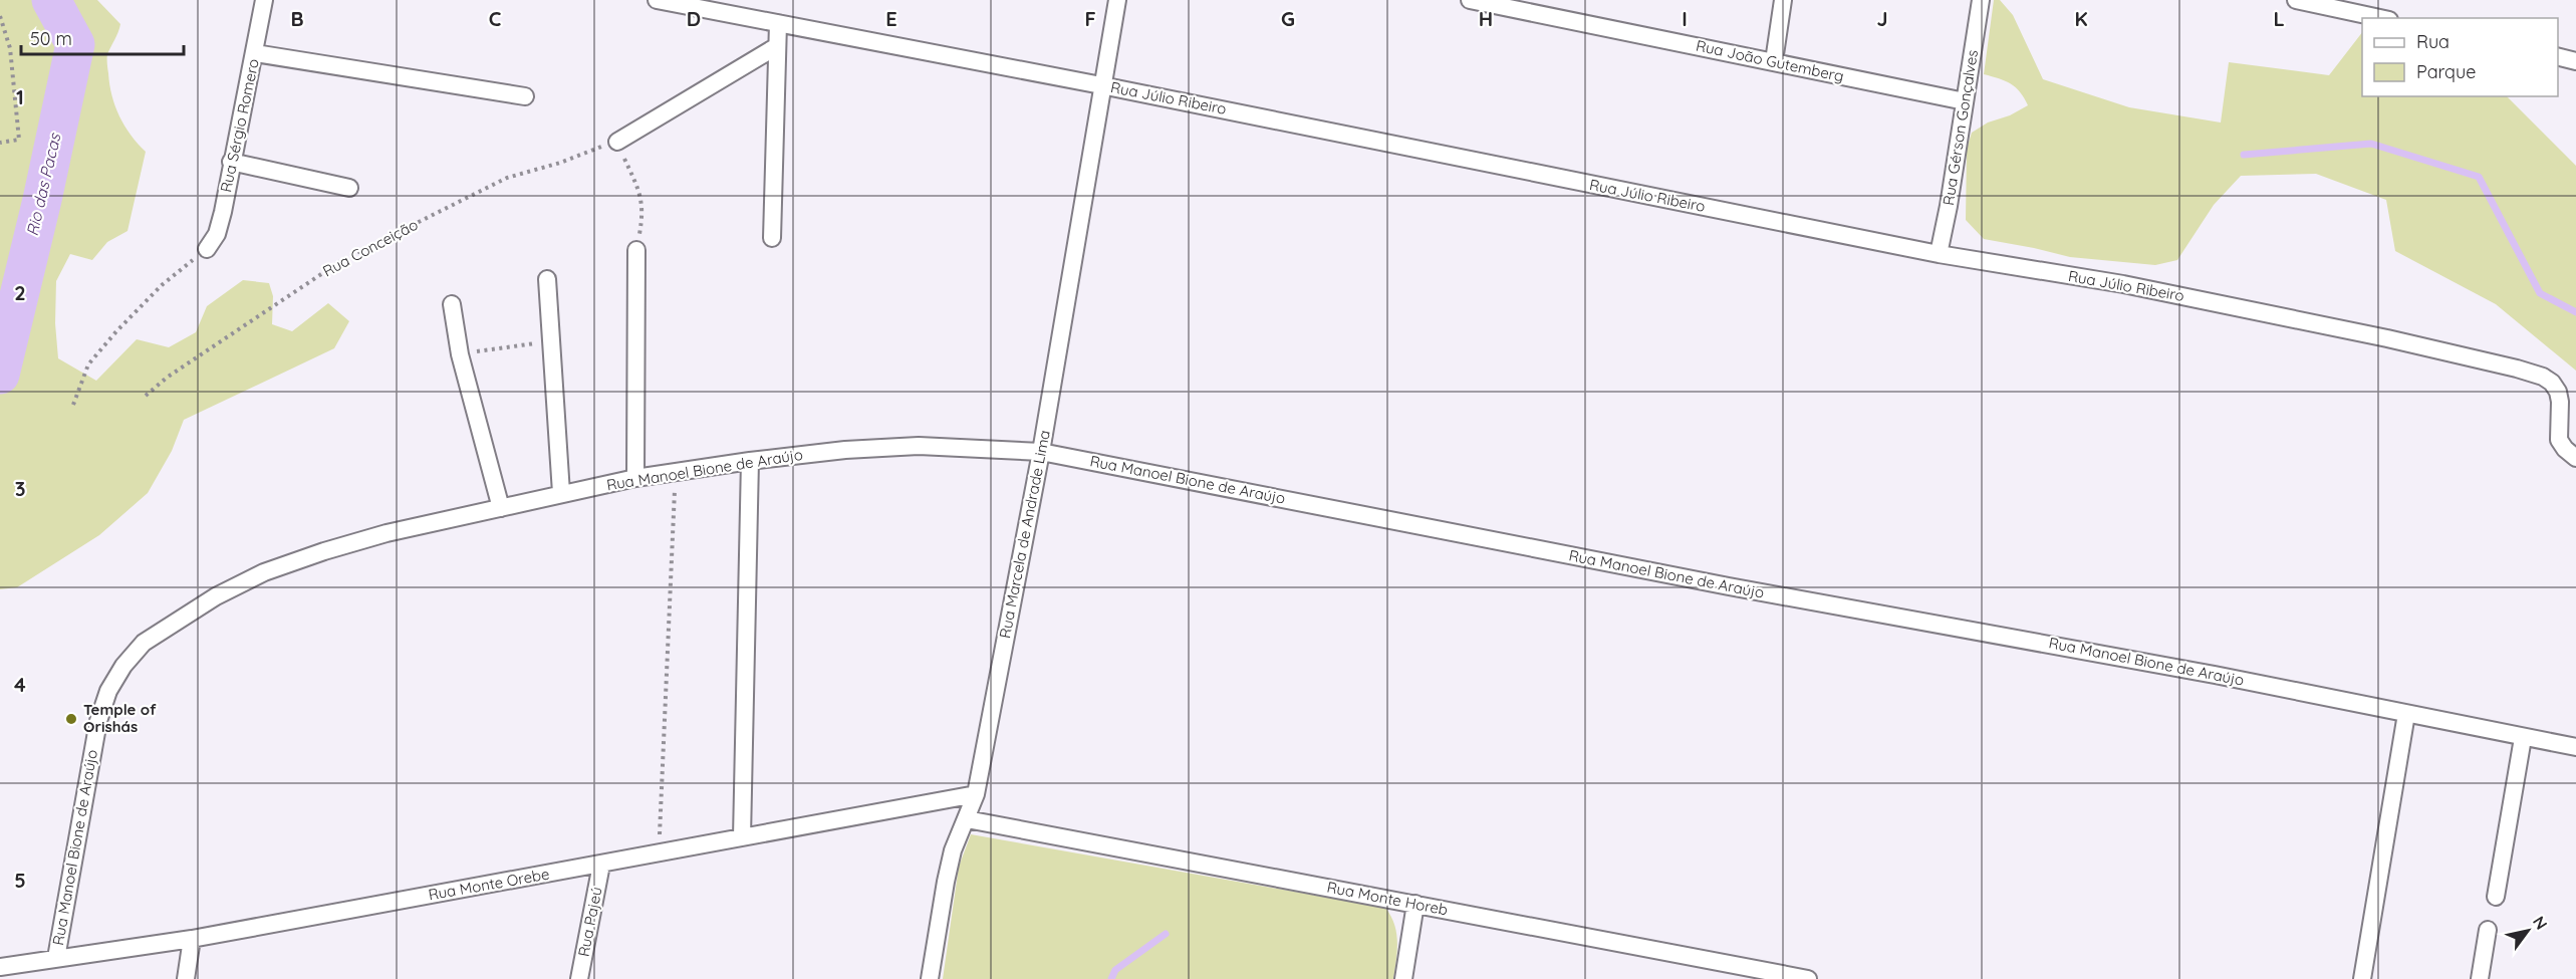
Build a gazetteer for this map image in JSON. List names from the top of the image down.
{
  "streets": {
    "street": [
      "Rua João Gutemberg",
      "Rua Júlio Ribeiro",
      "Rua Sérgio Romero",
      "Rua Gérson Gonçalves",
      "Rua Manoel Bione de Araújo",
      "Rua Marcela de Andrade Lima",
      "Rua Monte Orebe",
      "Rua Monte Horeb",
      "Rua Pajeú"
    ],
    "path": ["Rua Conceição"]
  },
  "crossings": [
    ["Rua João Gutemberg", "Rua Gérson Gonçalves"],
    ["Rua Júlio Ribeiro", "Rua Gérson Gonçalves"],
    ["Rua Júlio Ribeiro", "Rua Marcela de Andrade Lima"],
    ["Rua Manoel Bione de Araújo", "Rua Marcela de Andrade Lima"],
    ["Rua Manoel Bione de Araújo", "Rua Monte Orebe"],
    ["Rua Marcela de Andrade Lima", "Rua Monte Orebe"],
    ["Rua Marcela de Andrade Lima", "Rua Monte Horeb"],
    ["Rua Monte Orebe", "Rua Pajeú"]
  ],
  "water": ["Rio das Pacas"],
  "places": ["Temple of Orishás"],
  "legend": ["Rua", "Parque"],
  "scale_bar": "50 m",
  "north": "top right",
  "grid": {
    "columns": [
      "B",
      "C",
      "D",
      "E",
      "F",
      "G",
      "H",
      "I",
      "J",
      "K",
      "L"
    ],
    "rows": [
      "1",
      "2",
      "3",
      "4",
      "5"
    ]
  }
}
